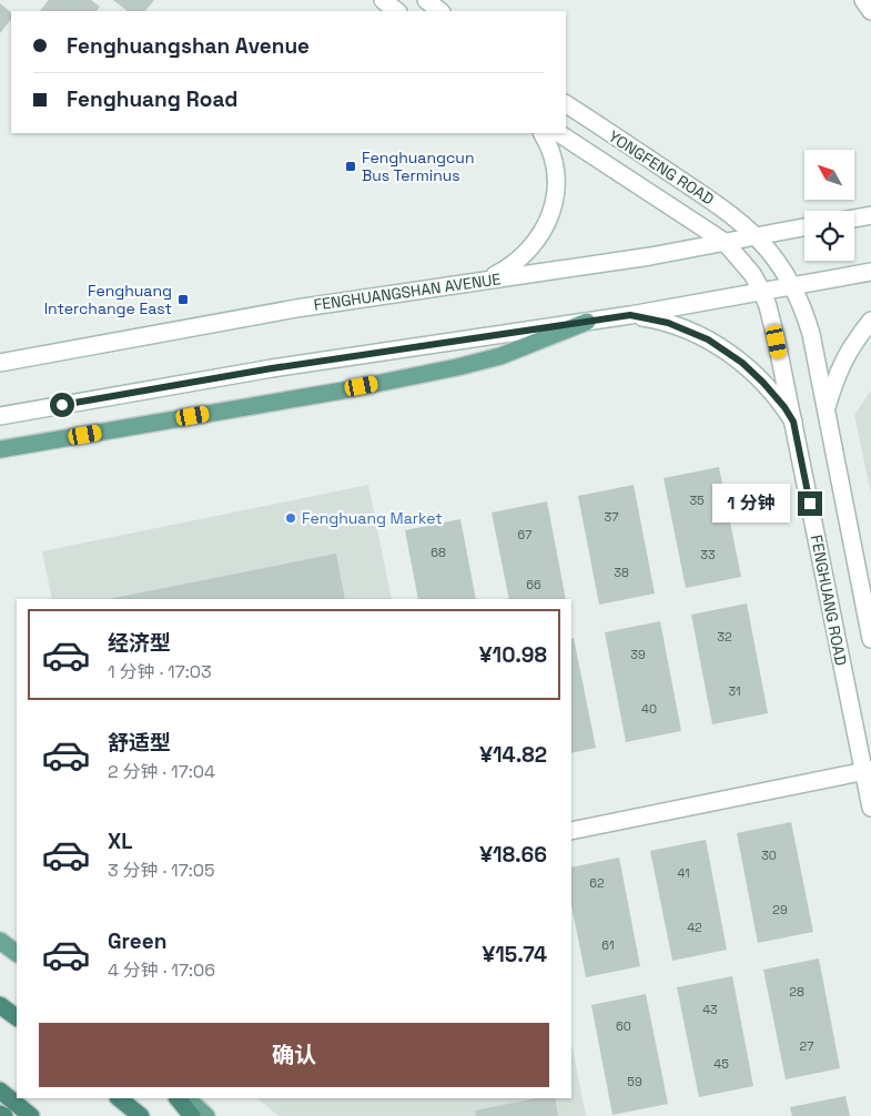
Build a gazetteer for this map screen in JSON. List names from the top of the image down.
{
  "streets": {
    "main road": ["YONGFENG ROAD", "FENGHUANGSHAN AVENUE", "FENGHUANG ROAD"]
  },
  "crossings": [
    ["YONGFENG ROAD", "FENGHUANGSHAN AVENUE"],
    ["YONGFENG ROAD", "FENGHUANG ROAD"],
    ["FENGHUANGSHAN AVENUE", "FENGHUANG ROAD"]
  ],
  "places": {
    "transit": ["Fenghuangcun Bus Terminus", "Fenghuang Interchange East"],
    "other": ["Fenghuang Market"]
  },
  "house_numbers": [
    "35",
    "37",
    "67",
    "68",
    "33",
    "38",
    "66",
    "32",
    "39",
    "31",
    "40",
    "30",
    "41",
    "62",
    "29",
    "42",
    "61",
    "28",
    "43",
    "60",
    "27",
    "45",
    "59"
  ],
  "north": "top left",
  "page": {
    "banner": ["Fenghuangshan Avenue", "Fenghuang Road"],
    "bubble": "1 分钟",
    "list": [
      {
        "name": "经济型",
        "note": "1 分钟 · 17:03",
        "value": "¥10.98"
      },
      {
        "name": "舒适型",
        "note": "2 分钟 · 17:04",
        "value": "¥14.82"
      },
      {
        "name": "XL",
        "note": "3 分钟 · 17:05",
        "value": "¥18.66"
      },
      {
        "name": "Green",
        "note": "4 分钟 · 17:06",
        "value": "¥15.74"
      }
    ],
    "buttons": "确认"
  }
}
